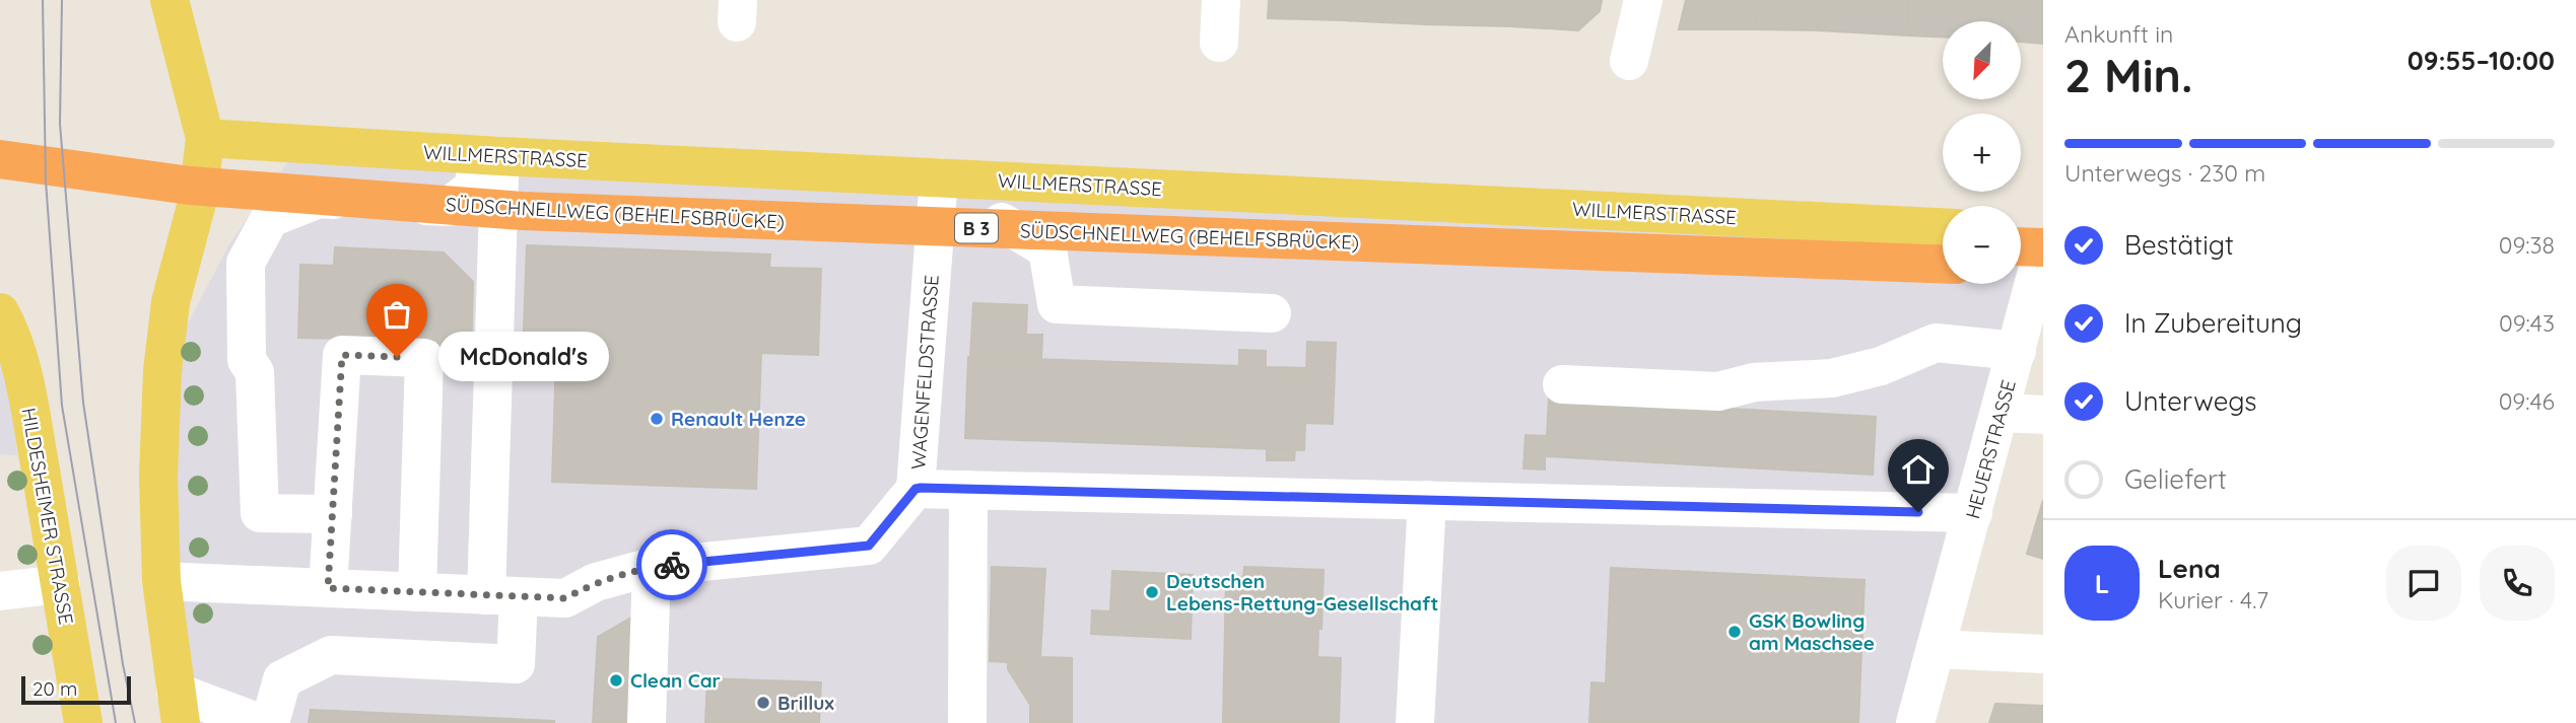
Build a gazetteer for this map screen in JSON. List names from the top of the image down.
{
  "streets": {
    "highway": ["SÜDSCHNELLWEG (BEHELFSBRÜCKE)", "B 3"],
    "main road": ["WILLMERSTRASSE", "HILDESHEIMER STRASSE"],
    "street": ["WAGENFELDSTRASSE", "HEUERSTRASSE"]
  },
  "crossings": [
    ["WILLMERSTRASSE", "WAGENFELDSTRASSE"],
    ["WAGENFELDSTRASSE", "HEUERSTRASSE"]
  ],
  "places": [
    "McDonald's",
    "Renault Henze",
    "Deutschen Lebens-Rettung-Gesellschaft",
    "GSK Bowling am Maschsee",
    "Clean Car",
    "Brillux"
  ],
  "scale_bar": "20 m",
  "north": "bottom left",
  "page": {
    "heading": ["2 Min.", "Ankunft in", "09:55–10:00"],
    "panel": ["Lena", "Kurier · 4.7"],
    "map_buttons": ["+", "−"],
    "bar": "Unterwegs · 230 m",
    "list": [
      ["Bestätigt", "09:38"],
      ["In Zubereitung", "09:43"],
      ["Unterwegs", "09:46"],
      "Geliefert"
    ],
    "bubble": "McDonald's",
    "round": "L",
    "scale": "20 m"
  }
}
